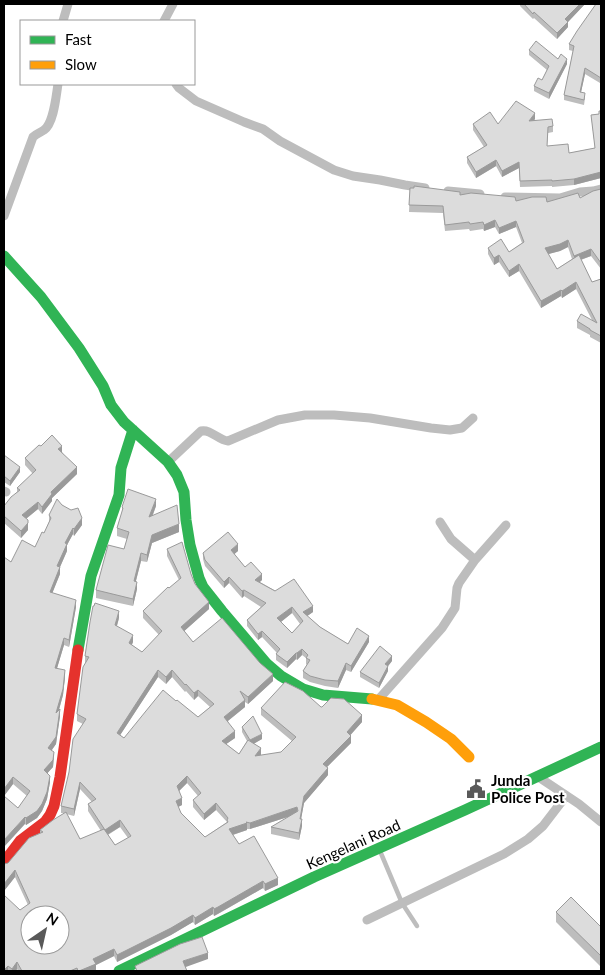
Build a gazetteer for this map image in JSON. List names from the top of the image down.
{
  "streets": {
    "street": ["Kengelani Road"]
  },
  "places": {
    "public building": ["Junda Police Post"]
  },
  "legend": ["Fast", "Slow"],
  "north": "top right"
}
